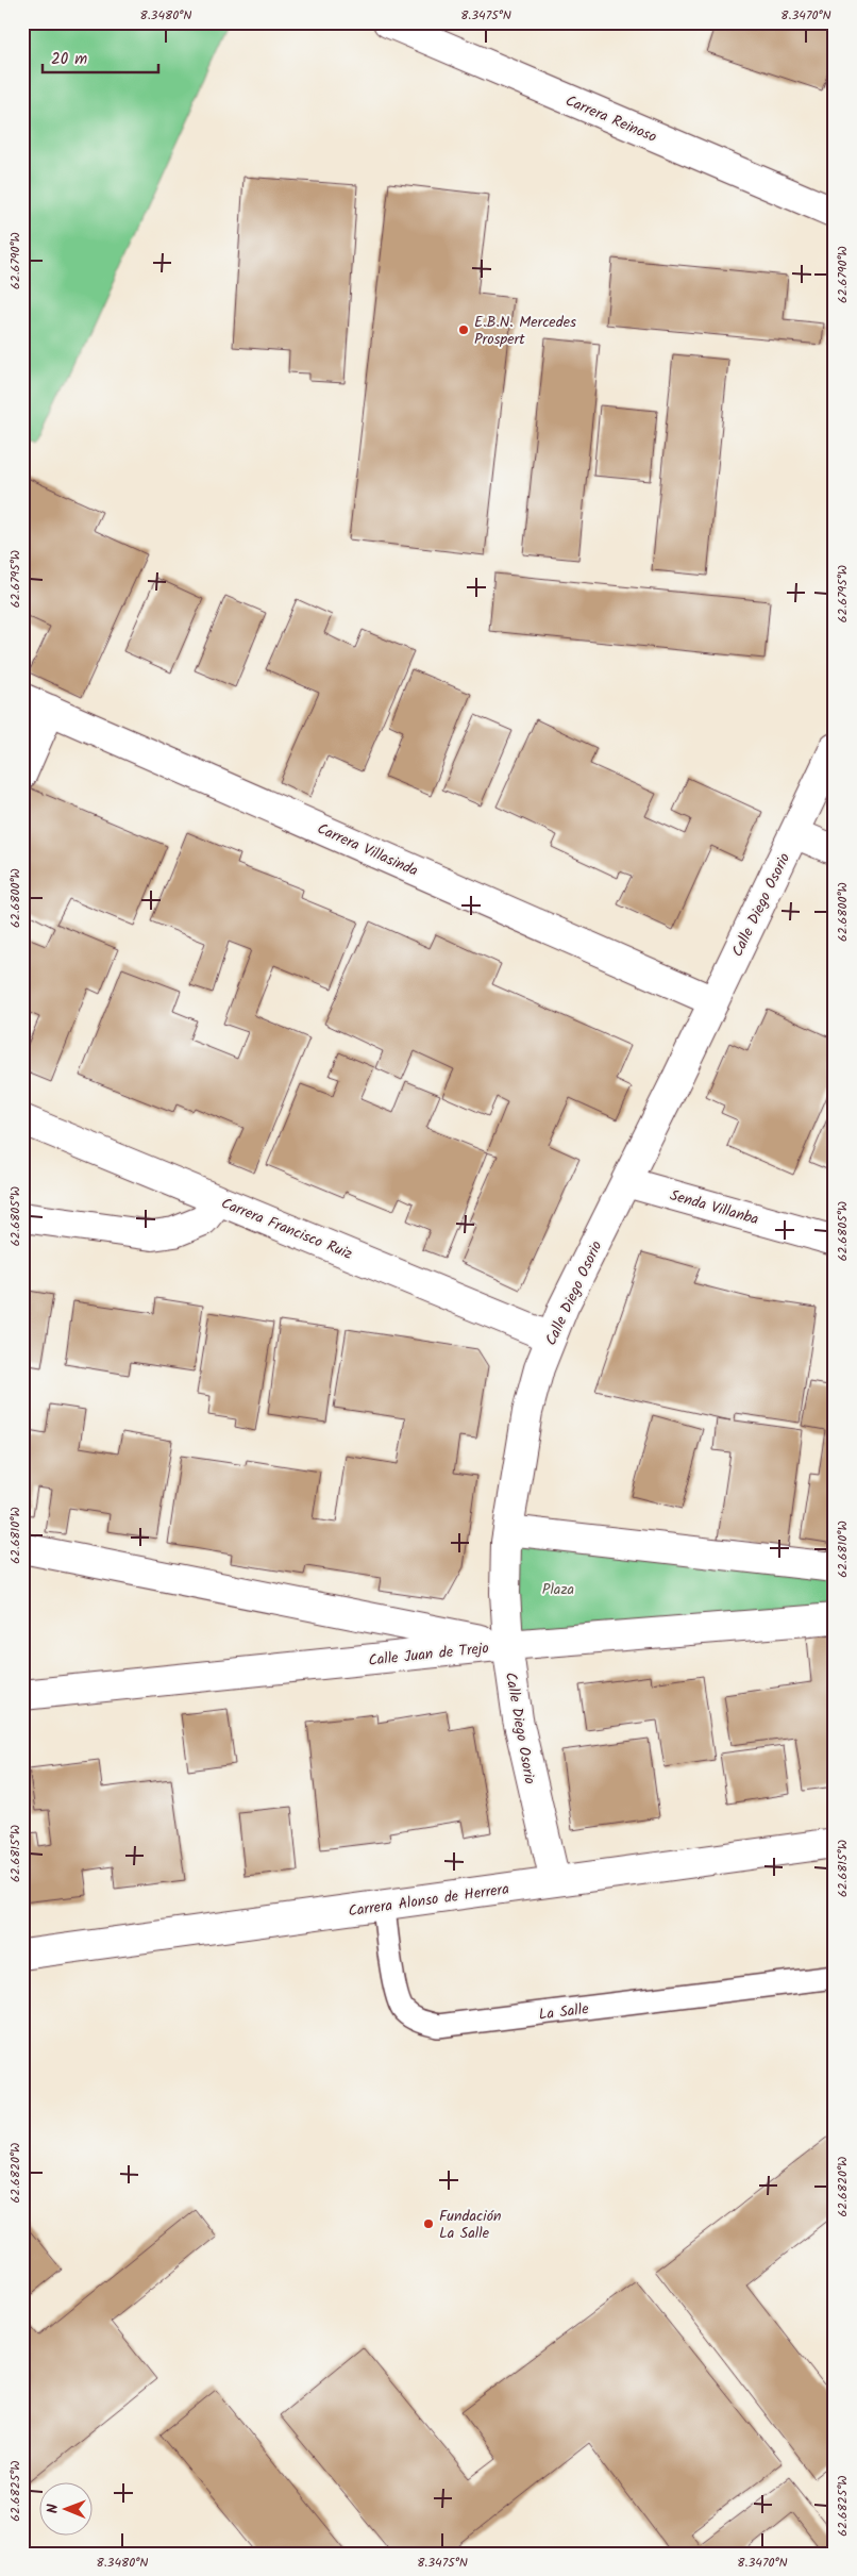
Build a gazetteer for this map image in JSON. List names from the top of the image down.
{
  "streets": {
    "street": [
      "Carrera Reinoso",
      "Carrera Villasinda",
      "Calle Diego Osorio",
      "Senda Villanba",
      "Carrera Francisco Ruiz",
      "Calle Juan de Trejo",
      "Carrera Alonso de Herrera"
    ],
    "lane": ["La Salle"]
  },
  "crossings": [
    ["Carrera Villasinda", "Calle Diego Osorio"],
    ["Calle Diego Osorio", "Senda Villanba"],
    ["Calle Diego Osorio", "Carrera Francisco Ruiz"],
    ["Calle Diego Osorio", "Calle Juan de Trejo"],
    ["Calle Diego Osorio", "Carrera Alonso de Herrera"],
    ["Carrera Alonso de Herrera", "La Salle"]
  ],
  "parks": ["Plaza"],
  "places": ["E.B.N. Mercedes Prospert", "Fundación La Salle"],
  "scale_bar": "20 m",
  "north": "left",
  "coordinates": [
    "8.3480°N",
    "8.3475°N",
    "8.3470°N",
    "62.6790°W",
    "62.6795°W",
    "62.6800°W",
    "62.6805°W",
    "62.6810°W",
    "62.6815°W",
    "62.6820°W",
    "62.6825°W"
  ]
}
